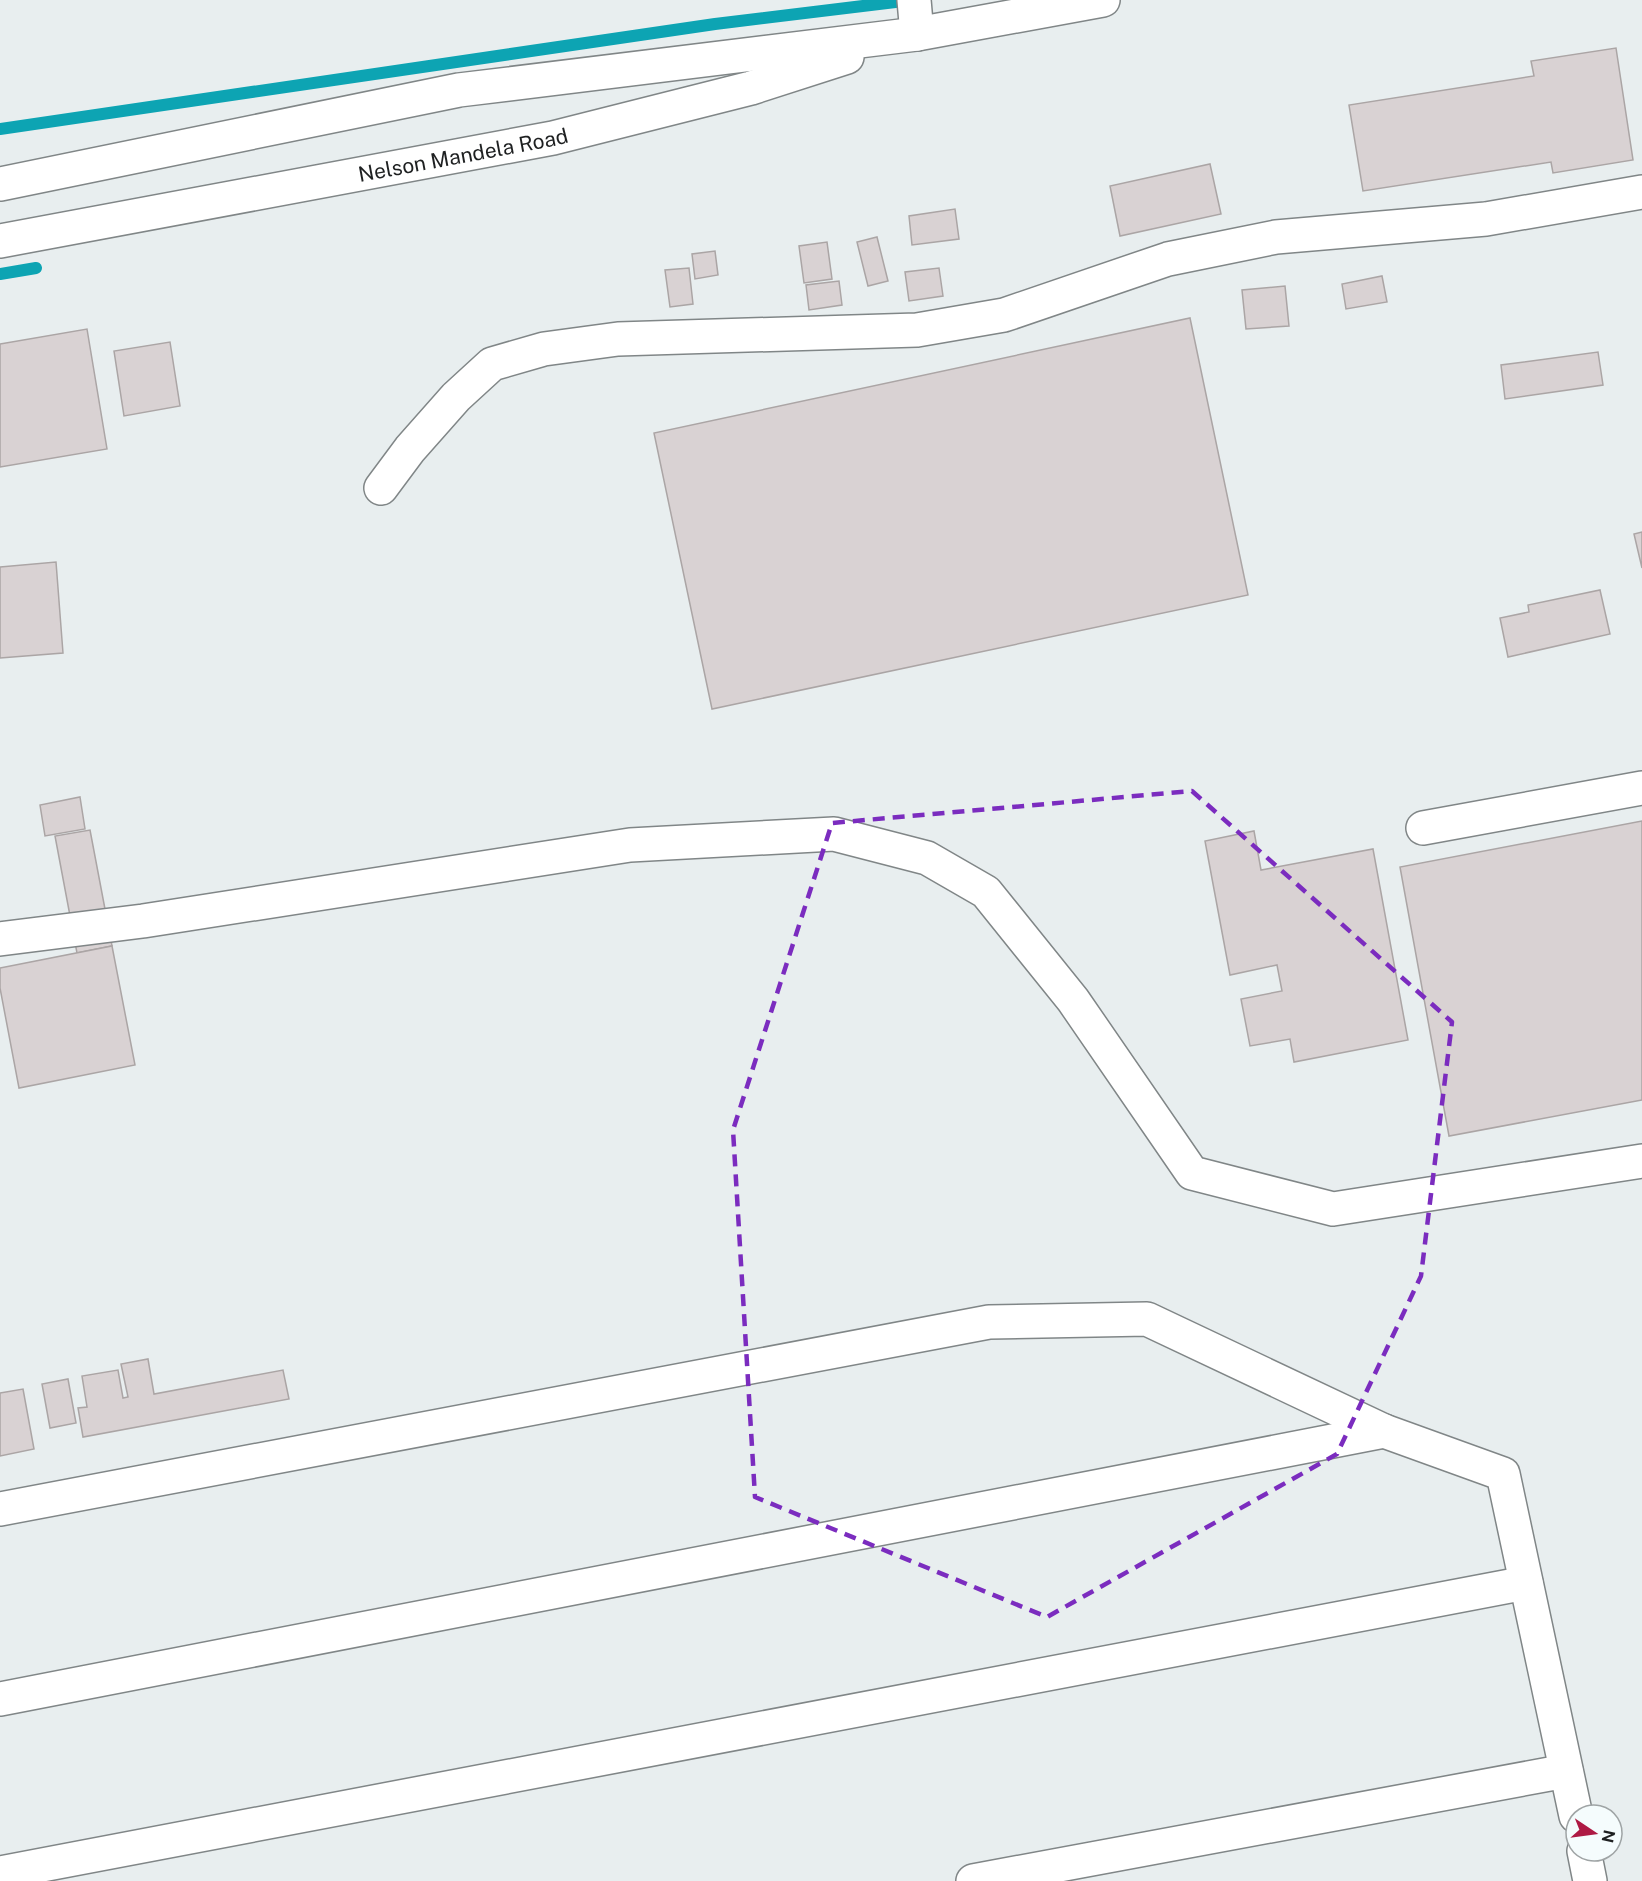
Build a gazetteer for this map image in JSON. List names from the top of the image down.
{
  "streets": {
    "main road": ["Nelson Mandela Road"]
  },
  "north": "right"
}
